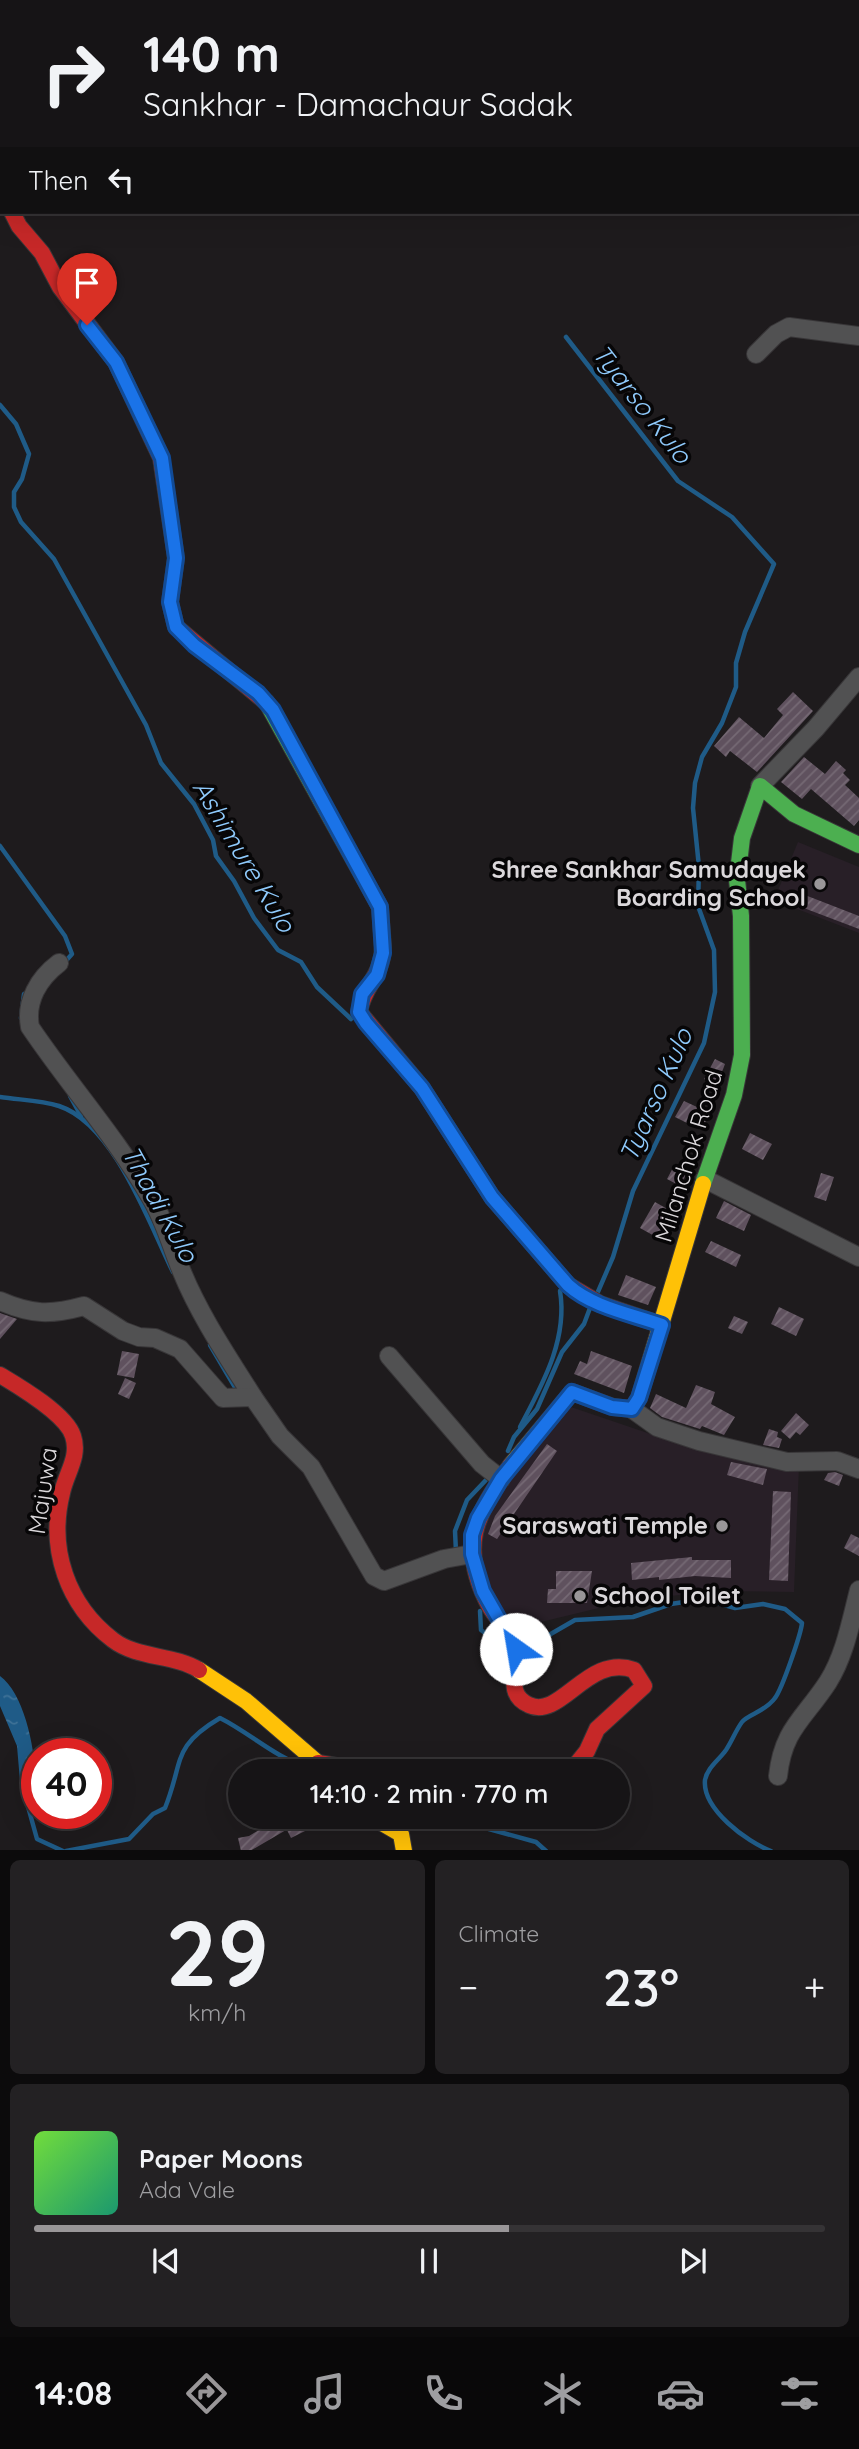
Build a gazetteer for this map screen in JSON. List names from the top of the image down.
{
  "streets": {
    "street": ["Milanchok Road", "Majuwa"]
  },
  "water": ["Tyarso Kulo", "Ashimure Kulo", "Thadi Kulo"],
  "places": ["Shree Sankhar Samudayek Boarding School", "Saraswati Temple", "School Toilet"],
  "page": {
    "turn": ["140 m", "Sankhar - Damachaur Sadak"],
    "then": "Then",
    "limit": "40",
    "trip": "14:10 · 2 min · 770 m",
    "tile": [
      ["29", "km/h"],
      "Climate"
    ],
    "heat": ["−", "23°", "+"],
    "song": ["Paper Moons", "Ada Vale"],
    "tabs": "14:08"
  }
}
